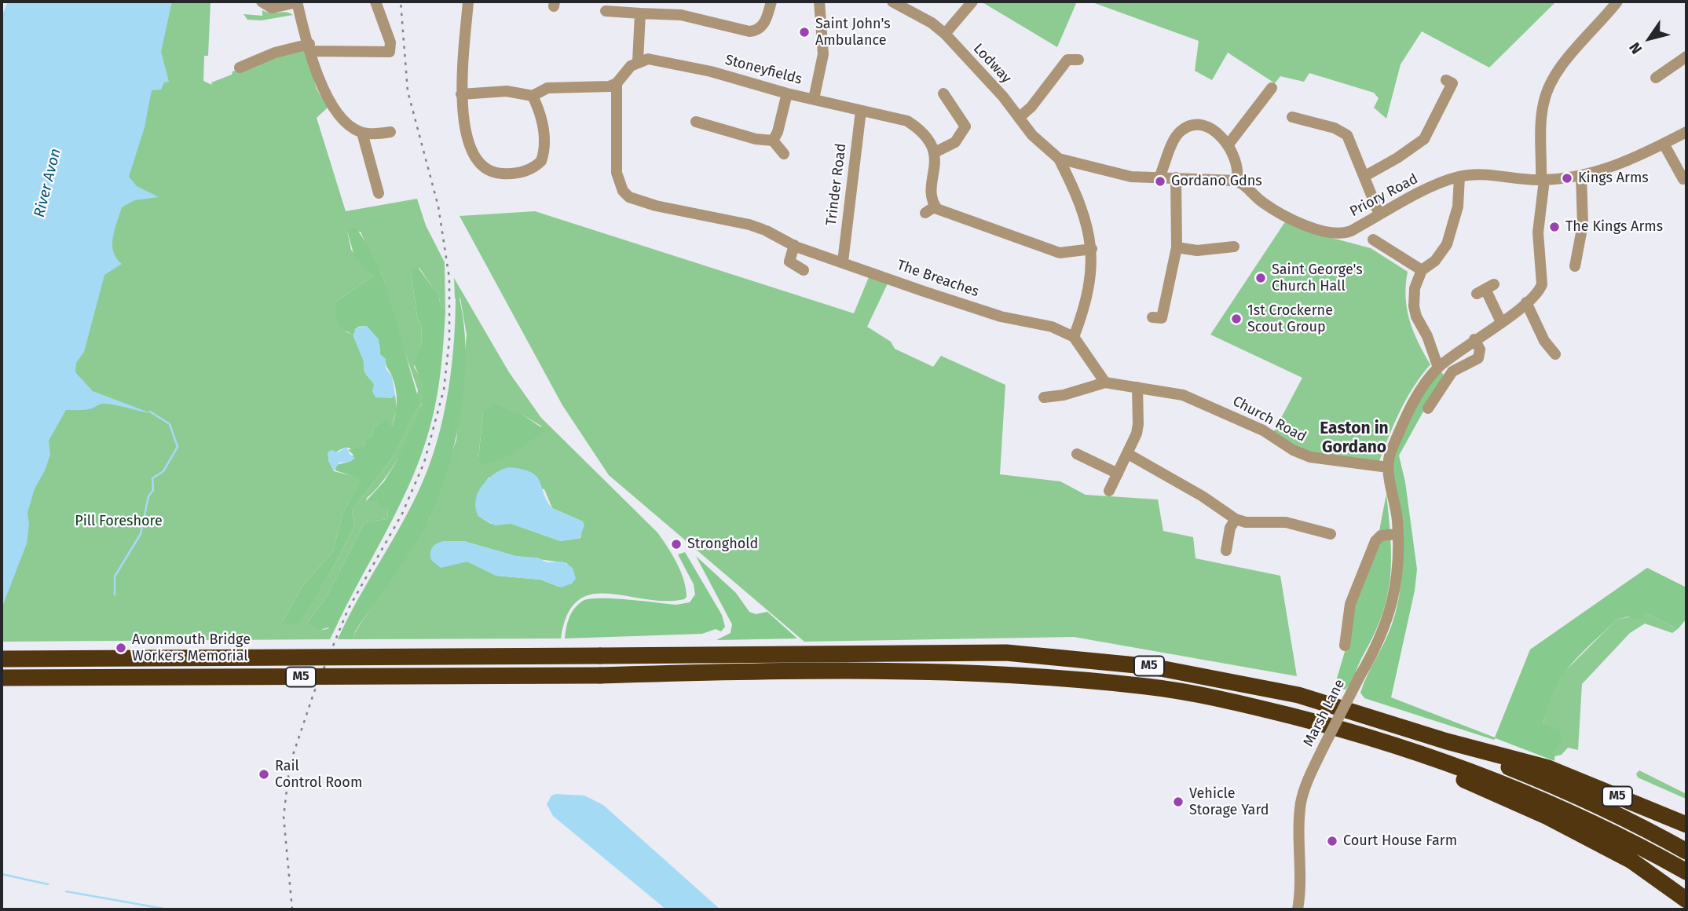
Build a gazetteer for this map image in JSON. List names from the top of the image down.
{
  "streets": {
    "highway": ["M5"],
    "street": [
      "Lodway",
      "Stoneyfields",
      "Trinder Road",
      "Priory Road",
      "The Breaches",
      "Church Road",
      "Marsh Lane"
    ]
  },
  "crossings": [
    ["Stoneyfields", "Trinder Road"],
    ["Trinder Road", "The Breaches"],
    ["Church Road", "Marsh Lane"]
  ],
  "districts": ["Easton in Gordano"],
  "water": ["River Avon"],
  "parks": ["Pill Foreshore"],
  "places": [
    "Saint John's Ambulance",
    "Kings Arms",
    "Gordano Gdns",
    "The Kings Arms",
    "Saint George's Church Hall",
    "1st Crockerne Scout Group",
    "Stronghold",
    "Avonmouth Bridge Workers Memorial",
    "Rail Control Room",
    "Vehicle Storage Yard",
    "Court House Farm"
  ],
  "north": "bottom left"
}
